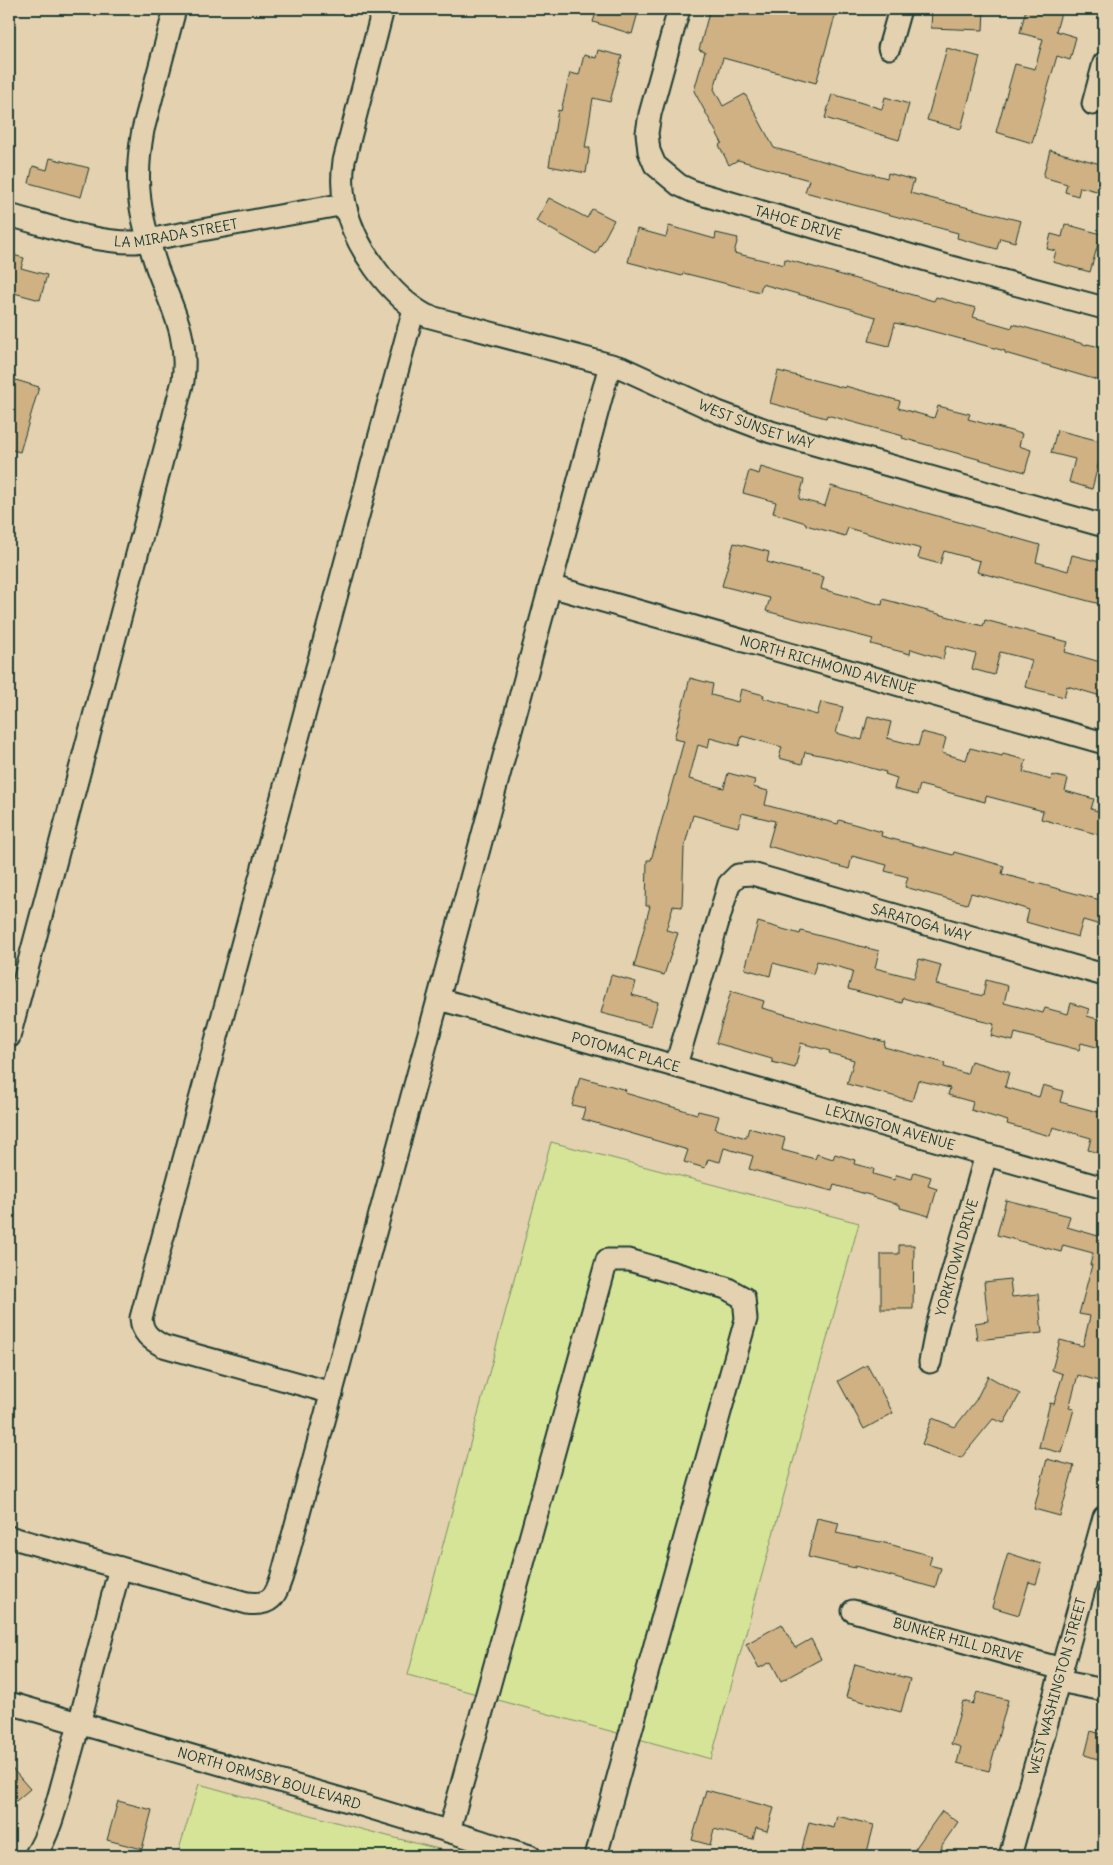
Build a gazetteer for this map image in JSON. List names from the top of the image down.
{
  "streets": {
    "street": [
      "TAHOE DRIVE",
      "LA MIRADA STREET",
      "WEST SUNSET WAY",
      "NORTH RICHMOND AVENUE",
      "SARATOGA WAY",
      "POTOMAC PLACE",
      "LEXINGTON AVENUE",
      "YORKTOWN DRIVE",
      "BUNKER HILL DRIVE",
      "WEST WASHINGTON STREET",
      "NORTH ORMSBY BOULEVARD"
    ]
  },
  "crossings": [
    ["SARATOGA WAY", "POTOMAC PLACE"],
    ["POTOMAC PLACE", "LEXINGTON AVENUE"],
    ["LEXINGTON AVENUE", "YORKTOWN DRIVE"],
    ["BUNKER HILL DRIVE", "WEST WASHINGTON STREET"]
  ]
}
